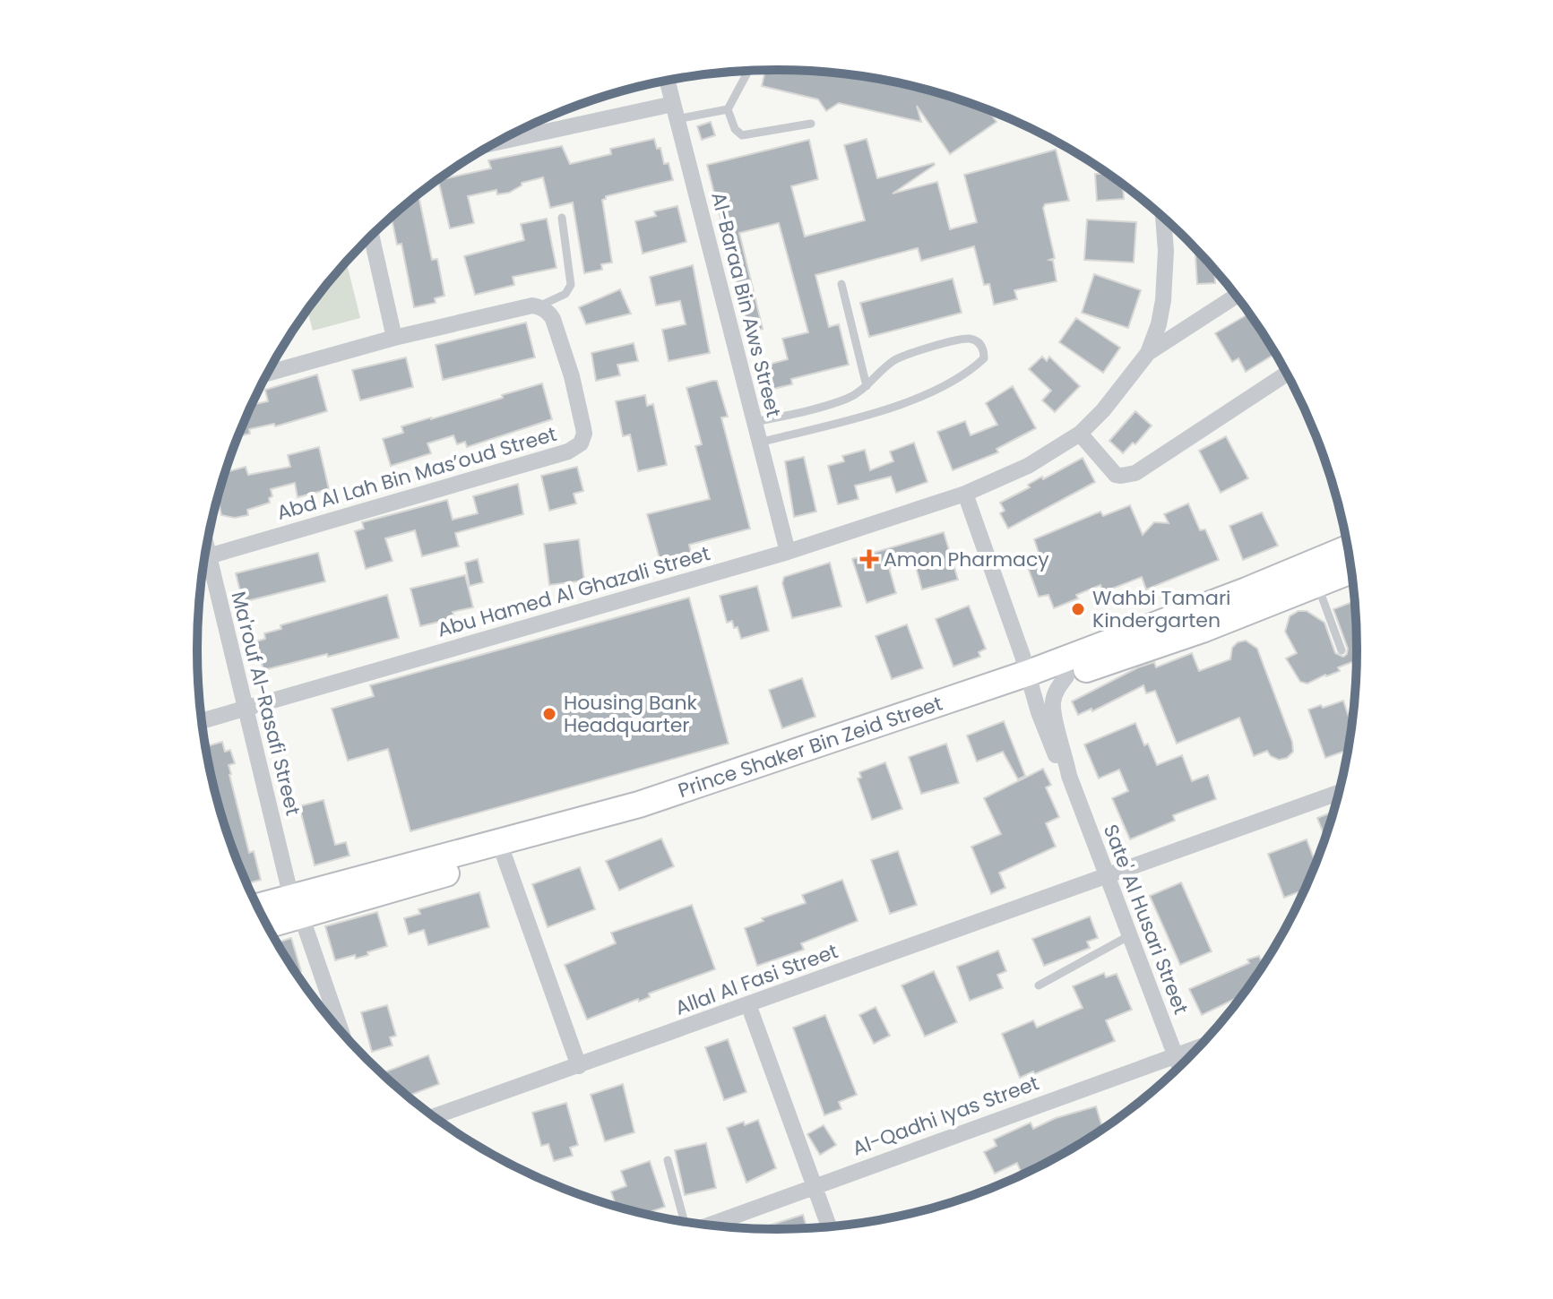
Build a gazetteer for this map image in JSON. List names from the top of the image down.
{
  "streets": {
    "main road": ["Prince Shaker Bin Zeid Street"],
    "street": [
      "Al-Baraa Bin Aws Street",
      "Abd Al Lah Bin Mas’oud Street",
      "Abu Hamed Al Ghazali Street",
      "Ma'rouf Al-Rasafi Street",
      "Sate' Al Husari Street",
      "Allal Al Fasi Street",
      "Al-Qadhi Iyas Street"
    ]
  },
  "crossings": [
    ["Al-Baraa Bin Aws Street", "Abu Hamed Al Ghazali Street"],
    ["Abu Hamed Al Ghazali Street", "Ma'rouf Al-Rasafi Street"],
    ["Ma'rouf Al-Rasafi Street", "Prince Shaker Bin Zeid Street"],
    ["Sate' Al Husari Street", "Allal Al Fasi Street"],
    ["Sate' Al Husari Street", "Al-Qadhi Iyas Street"]
  ],
  "places": {
    "health": ["Amon Pharmacy"],
    "other": ["Wahbi Tamari Kindergarten", "Housing Bank Headquarter"]
  }
}
